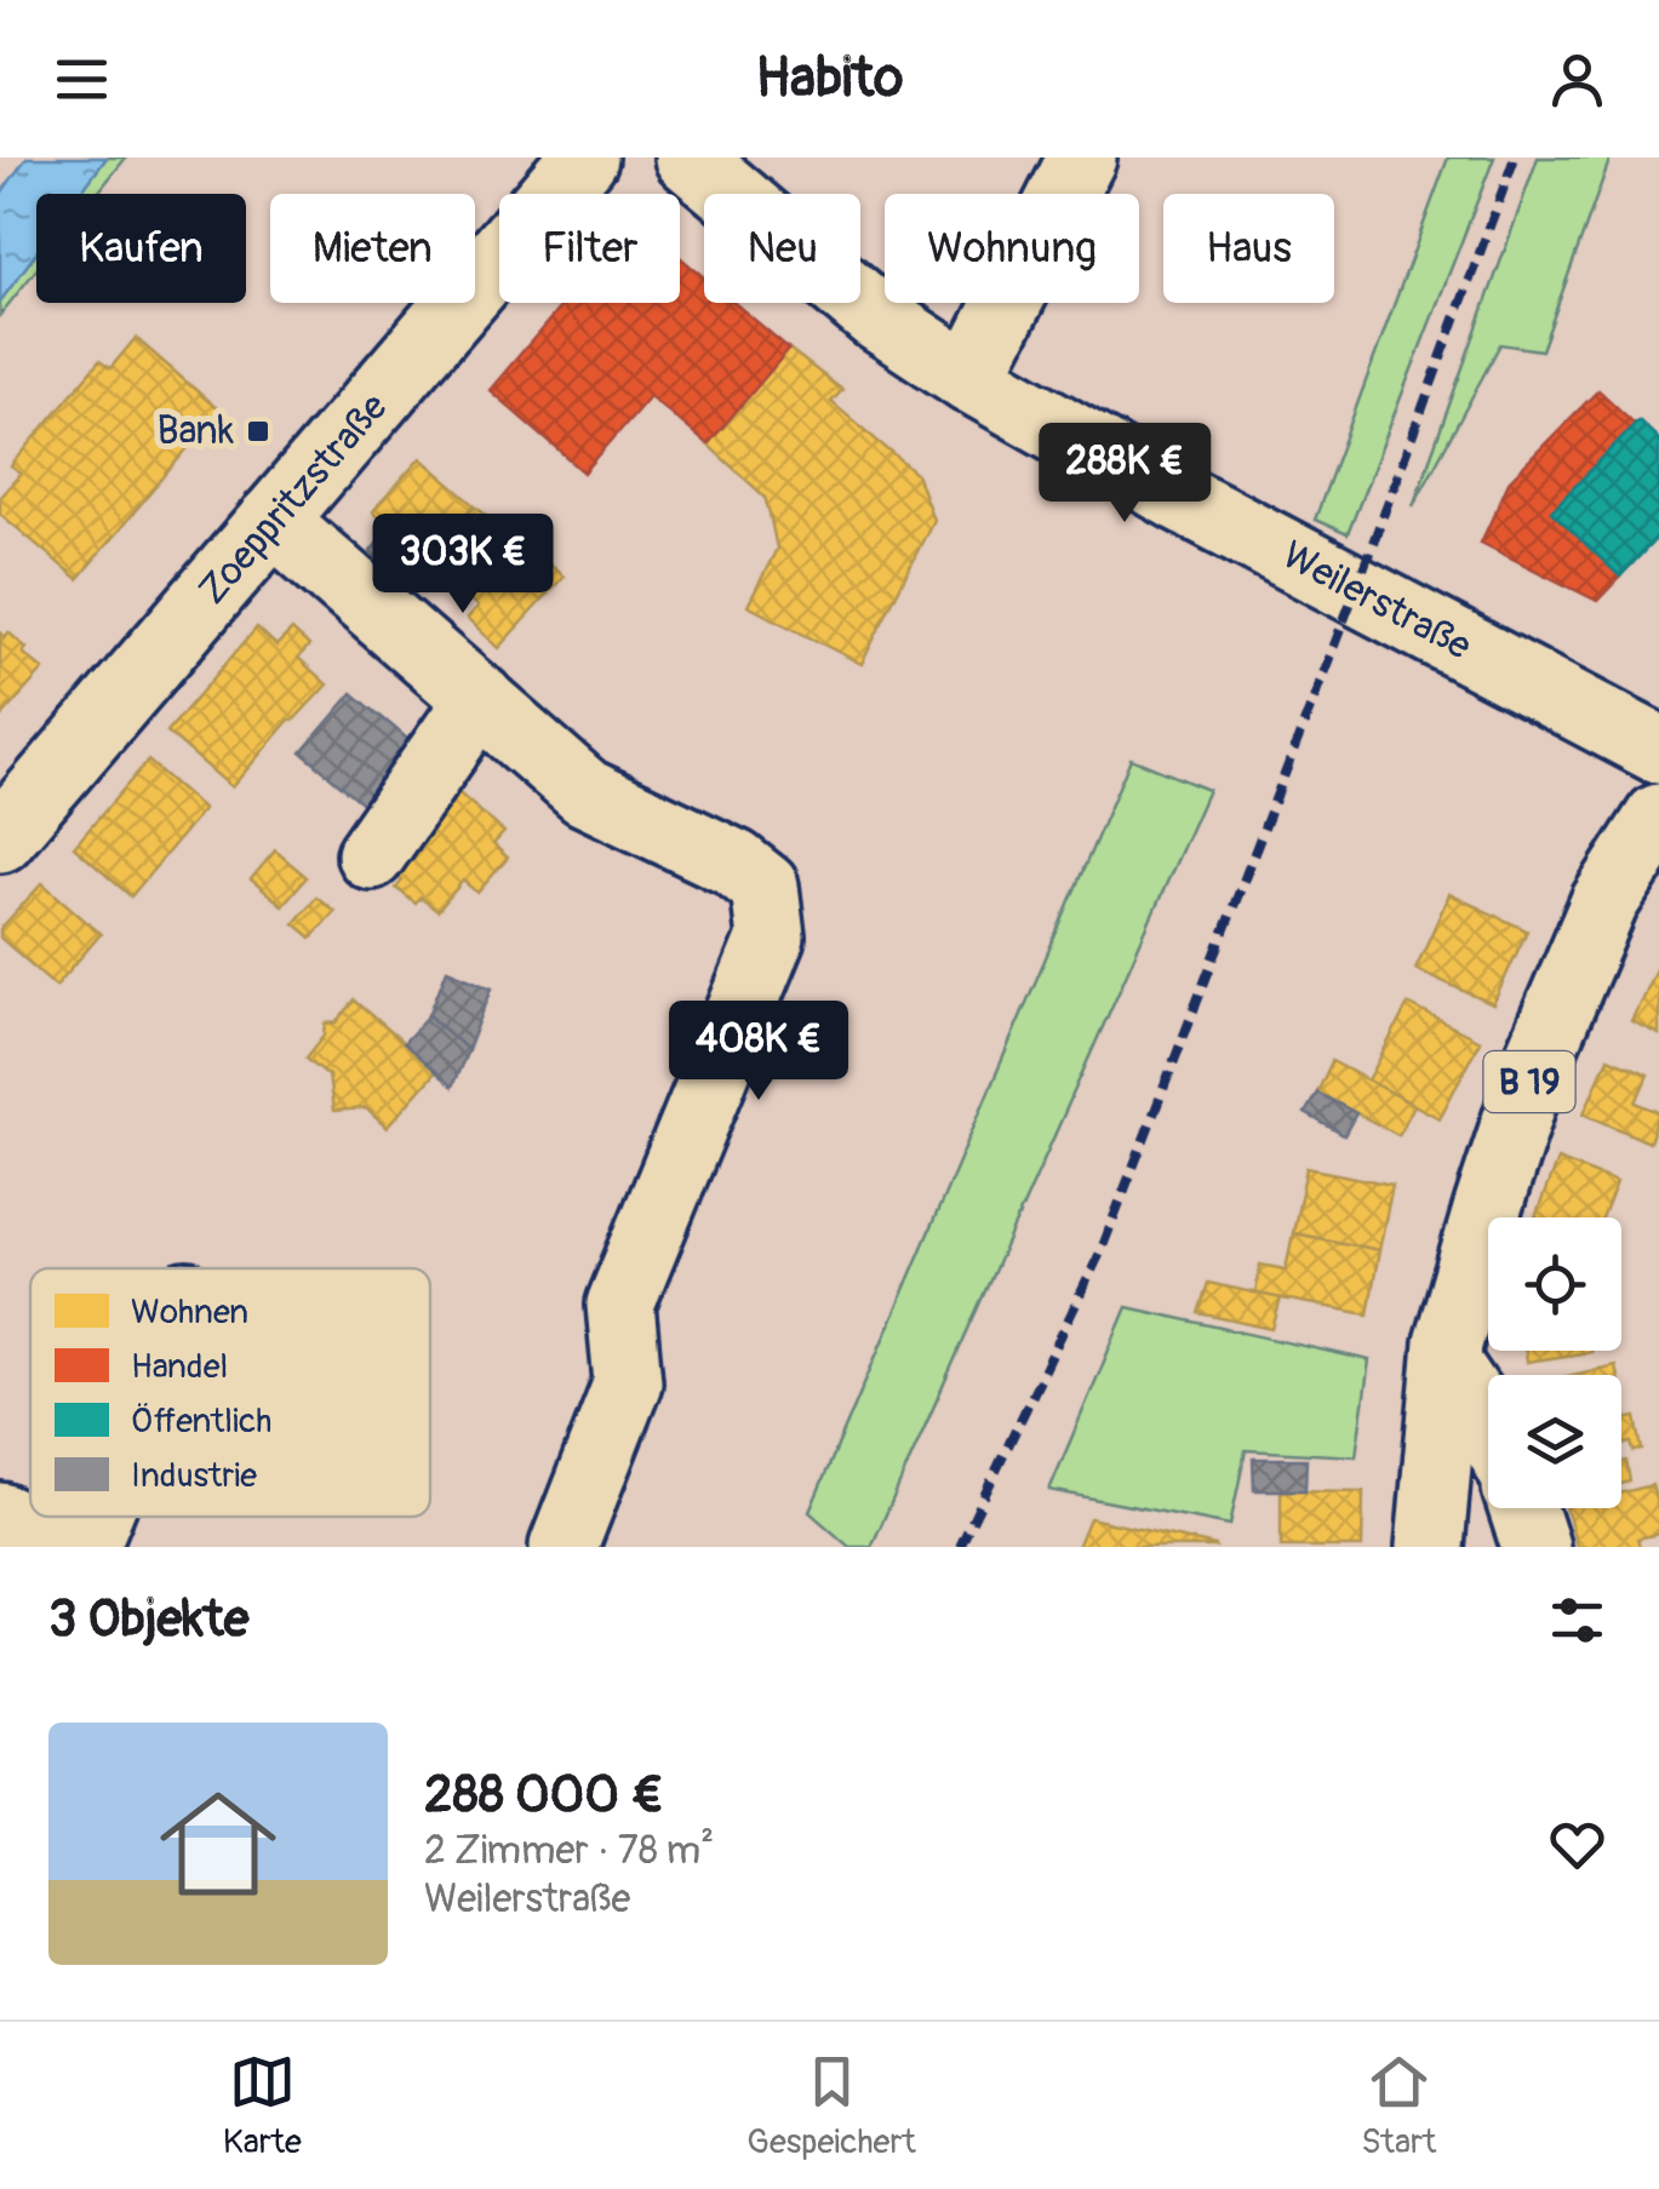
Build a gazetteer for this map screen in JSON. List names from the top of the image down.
{
  "streets": {
    "street": ["Zoeppritzstraße", "Weilerstraße", "B 19"]
  },
  "places": {
    "transit": ["Bank"]
  },
  "legend": [
    "Wohnen",
    "Handel",
    "Öffentlich",
    "Industrie"
  ],
  "page": {
    "header": "Habito",
    "chip": [
      "Kaufen",
      "Mieten",
      "Filter",
      "Neu",
      "Wohnung",
      "Haus"
    ],
    "price": ["288K €", "303K €", "408K €"],
    "heading": "3 Objekte",
    "list": [
      {
        "name": "288 000 €",
        "note": "2 Zimmer · 78 m² · Weilerstraße"
      }
    ],
    "tabs": ["Karte", "Gespeichert", "Start"]
  }
}
